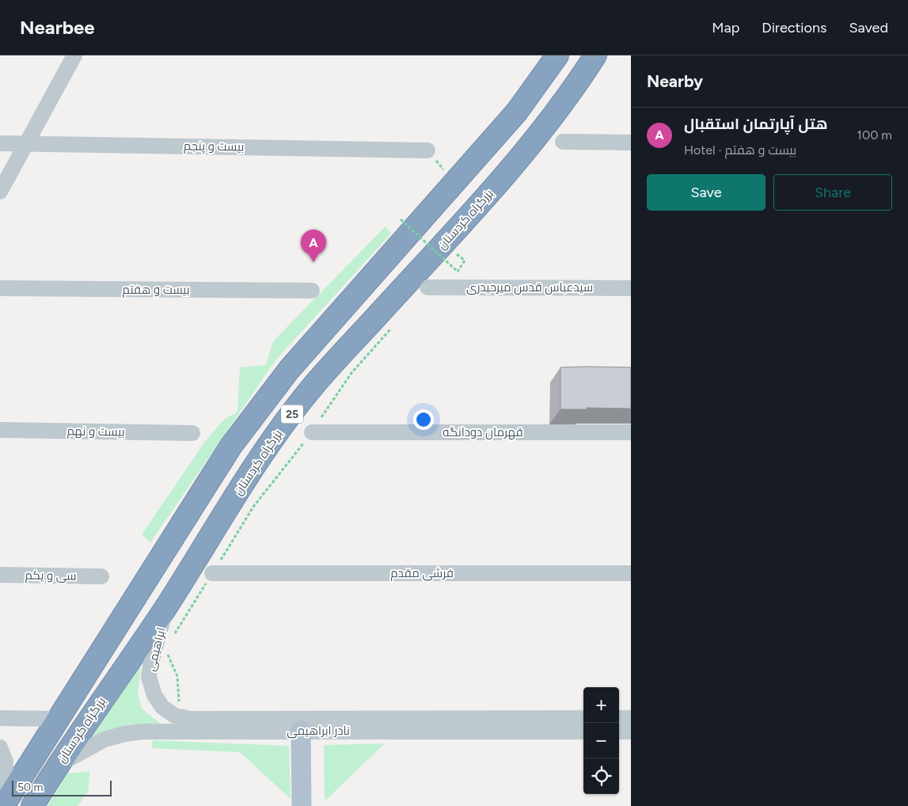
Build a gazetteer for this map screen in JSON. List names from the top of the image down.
{
  "streets": {
    "highway": ["بزرگراه کردستان", "25"],
    "street": [
      "بیست و پنجم",
      "سیدعباس قدس میرحیدری",
      "بیست و هفتم",
      "بیست و نهم",
      "قهرمان دودانگه",
      "فرشی مقدم",
      "سی و یکم",
      "ابراهیمی",
      "نادر ابراهیمی"
    ]
  },
  "crossings": [
    ["بزرگراه کردستان", "ابراهیمی"],
    ["بزرگراه کردستان", "نادر ابراهیمی"],
    ["ابراهیمی", "نادر ابراهیمی"]
  ],
  "scale_bar": "50 m",
  "page": {
    "header": "Nearbee",
    "nav": ["Map", "Directions", "Saved"],
    "heading": "Nearby",
    "list": [
      {
        "mark": "A",
        "name": "هتل آپارتمان استقبال",
        "note": "Hotel · بیست و هفتم",
        "value": "100 m"
      }
    ],
    "buttons": ["Save", "Share"],
    "pins": "A",
    "map_buttons": ["+", "−"],
    "scale": "50 m"
  }
}
